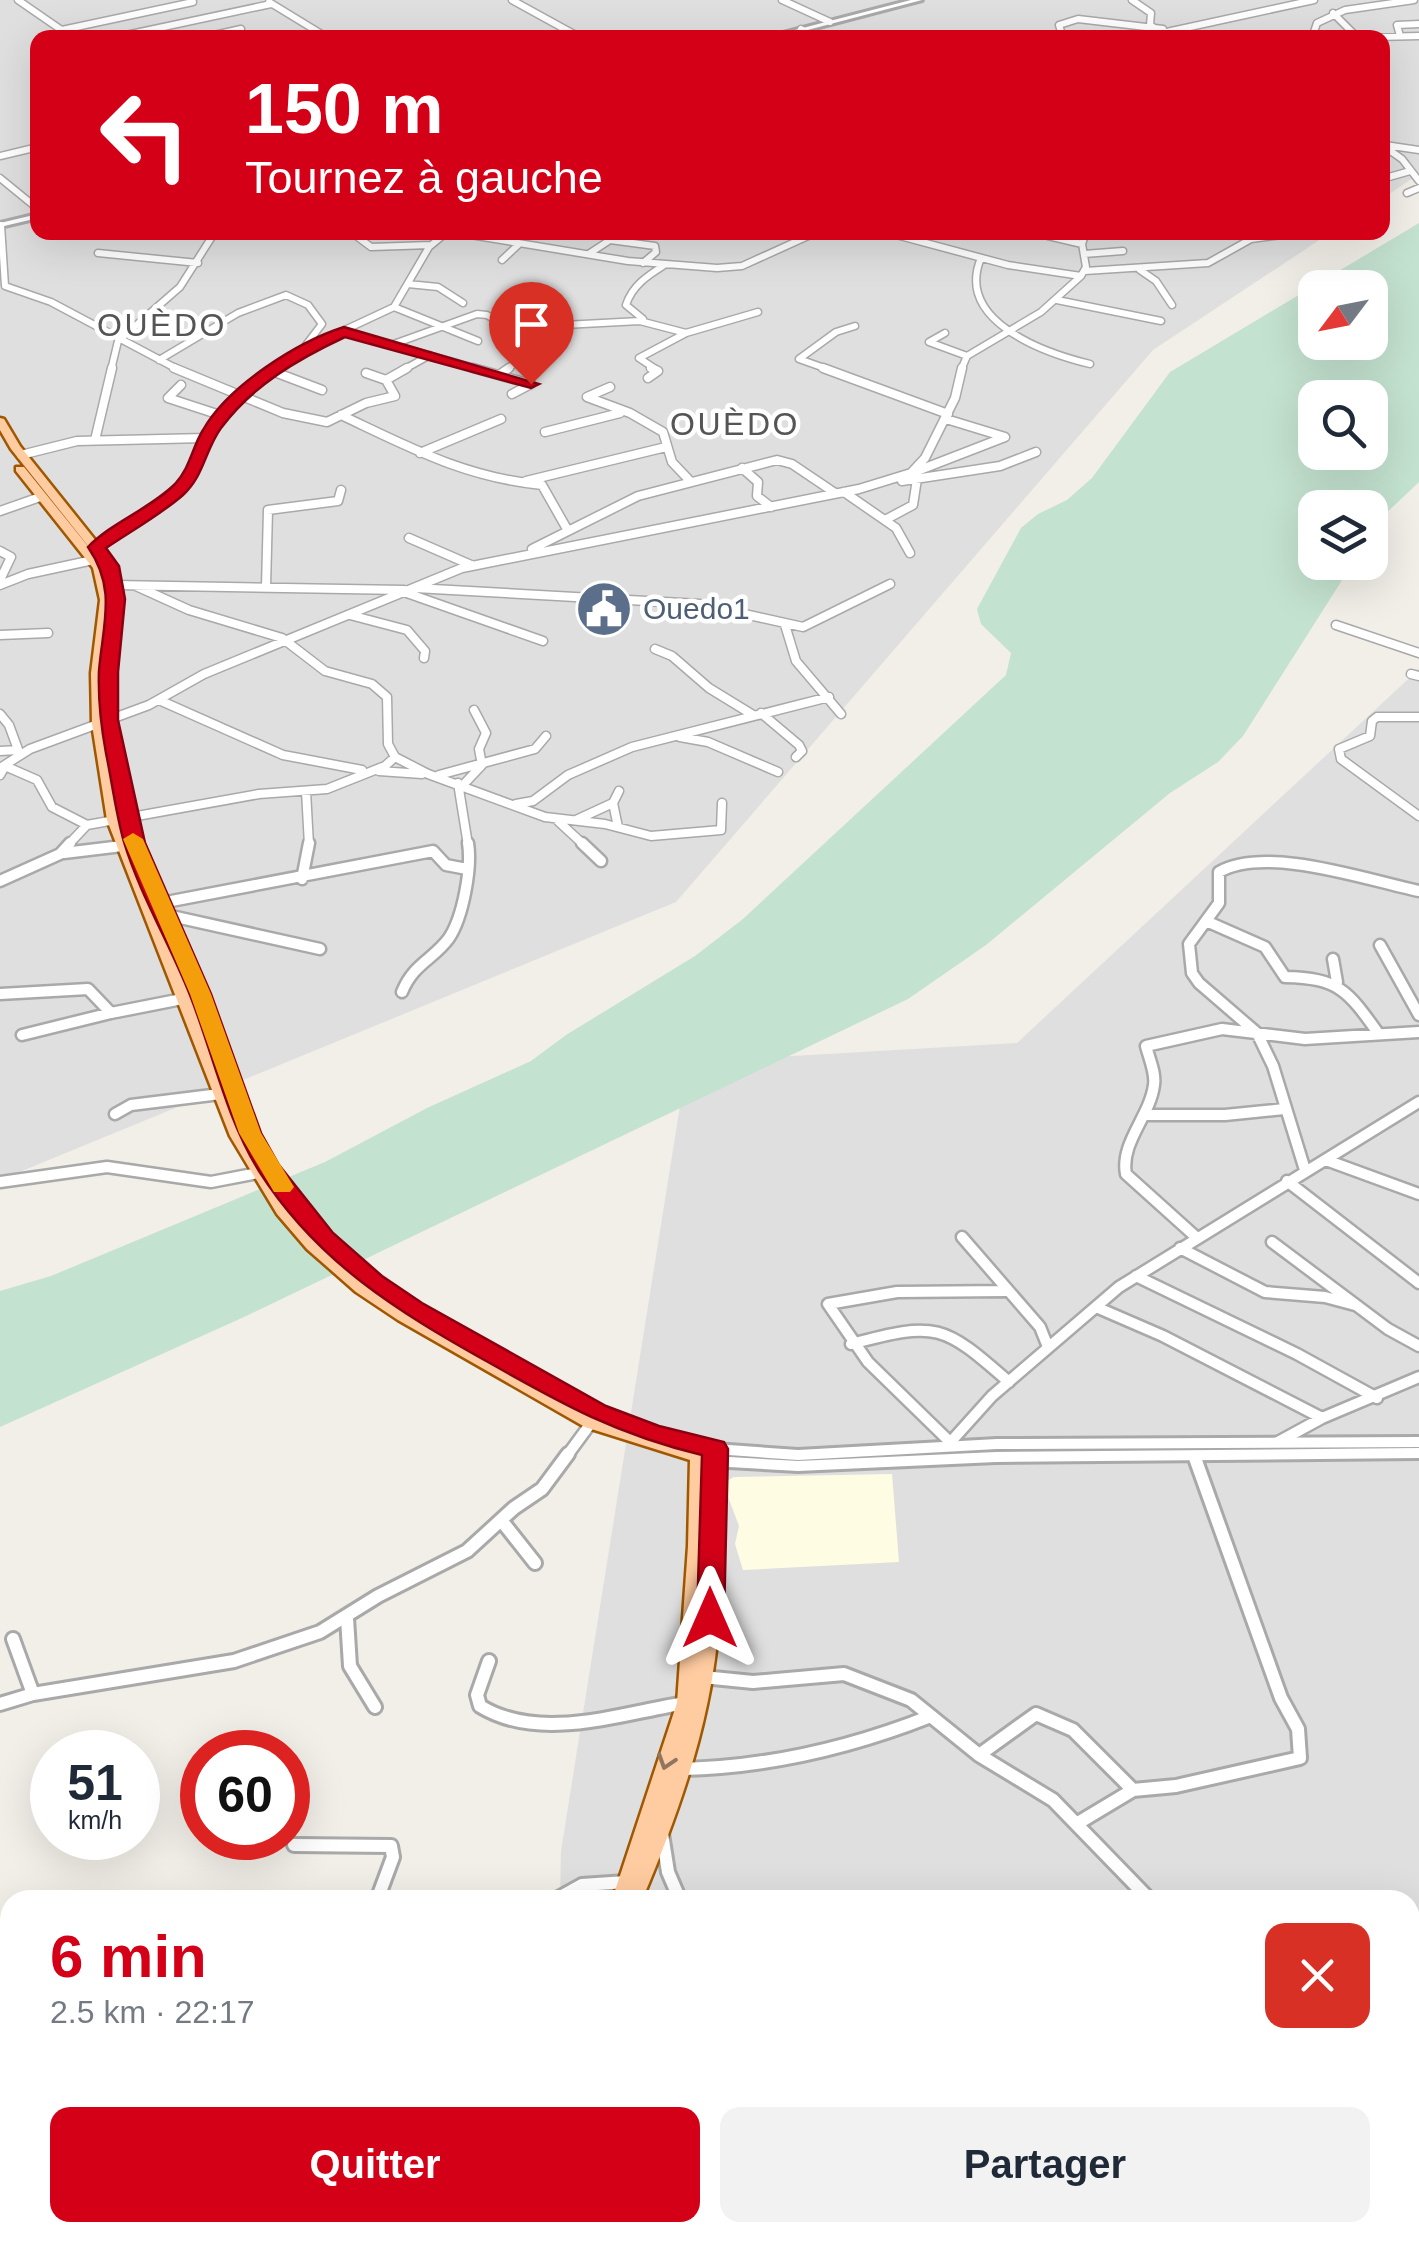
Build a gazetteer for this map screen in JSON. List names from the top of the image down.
{
  "districts": ["OUÈDO", "OUÈDO"],
  "places": {
    "public building": ["Ouedo1"]
  },
  "north": "bottom left",
  "page": {
    "turn": ["150 m", "Tournez à gauche"],
    "speed": "51 km/h",
    "limit": "60",
    "heading": ["6 min", "2.5 km · 22:17"],
    "buttons": ["Quitter", "Partager"]
  }
}
